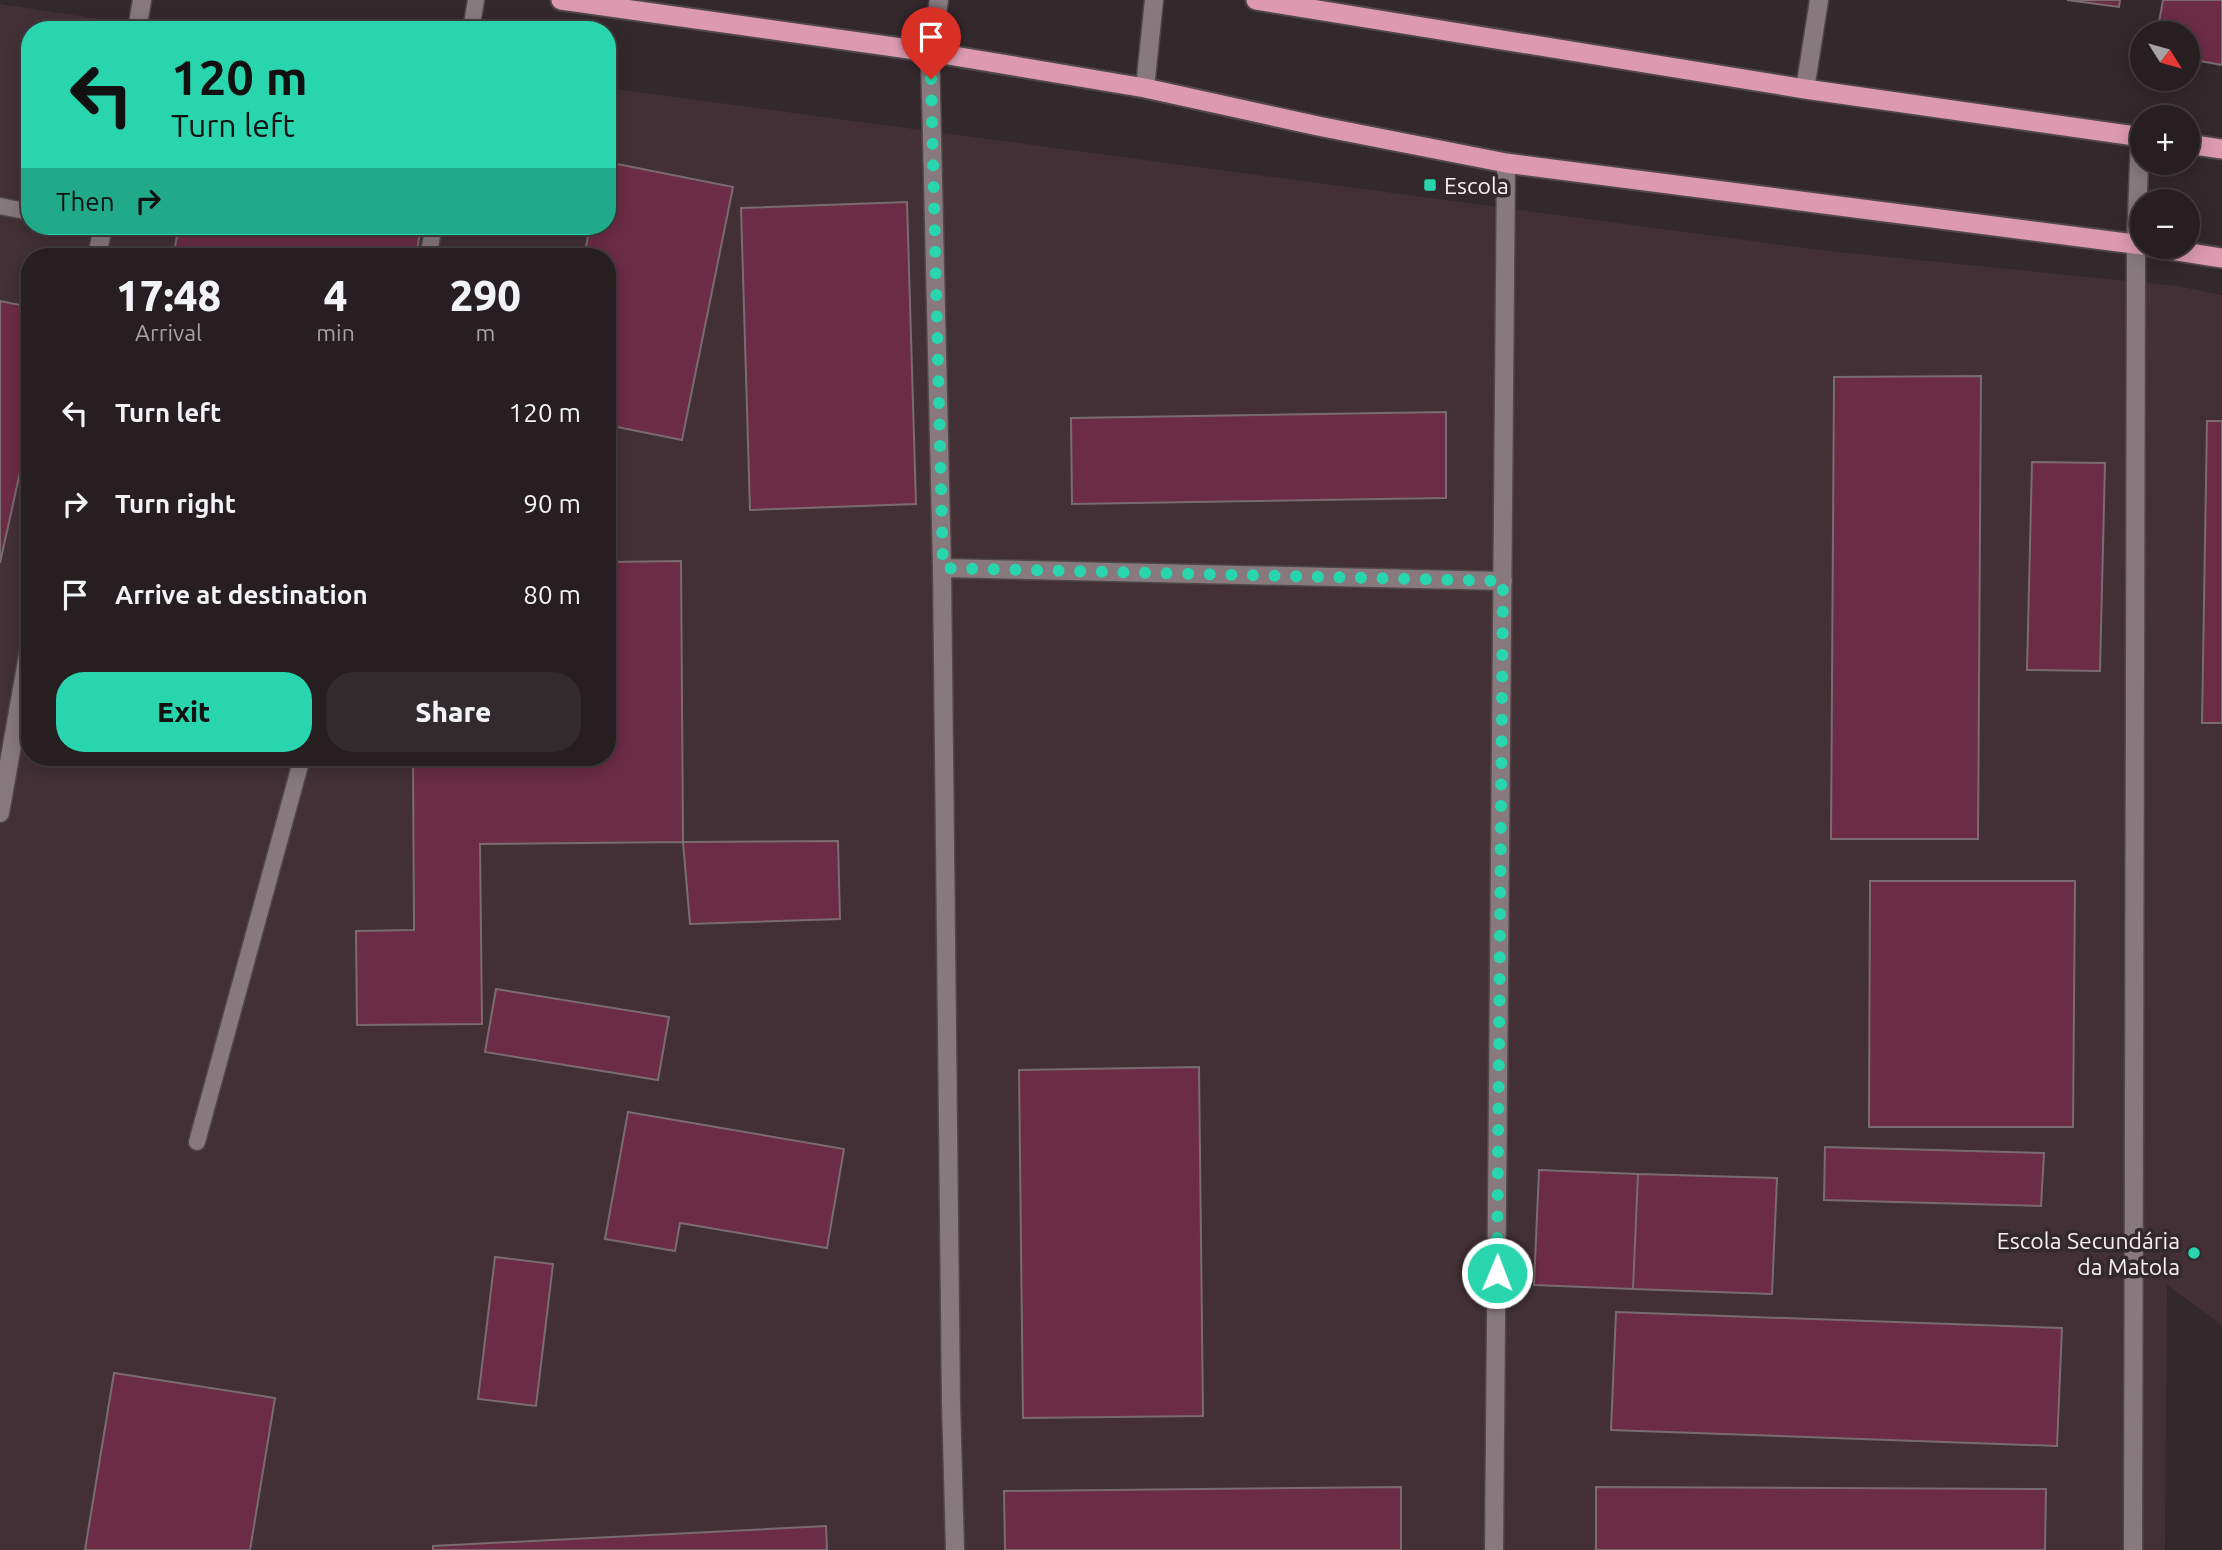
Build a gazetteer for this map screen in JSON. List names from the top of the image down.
{
  "places": {
    "transit": ["Escola"],
    "other": ["Escola Secundária da Matola"]
  },
  "north": "bottom right",
  "page": {
    "map_buttons": ["+", "−"],
    "turn": ["120 m", "Turn left"],
    "then": "Then",
    "eta": [
      "17:48",
      "Arrival",
      "4",
      "min",
      "290",
      "m"
    ],
    "list": [
      {
        "name": "Turn left",
        "value": "120 m"
      },
      {
        "name": "Turn right",
        "value": "90 m"
      },
      {
        "name": "Arrive at destination",
        "value": "80 m"
      }
    ],
    "buttons": ["Exit", "Share"]
  }
}
